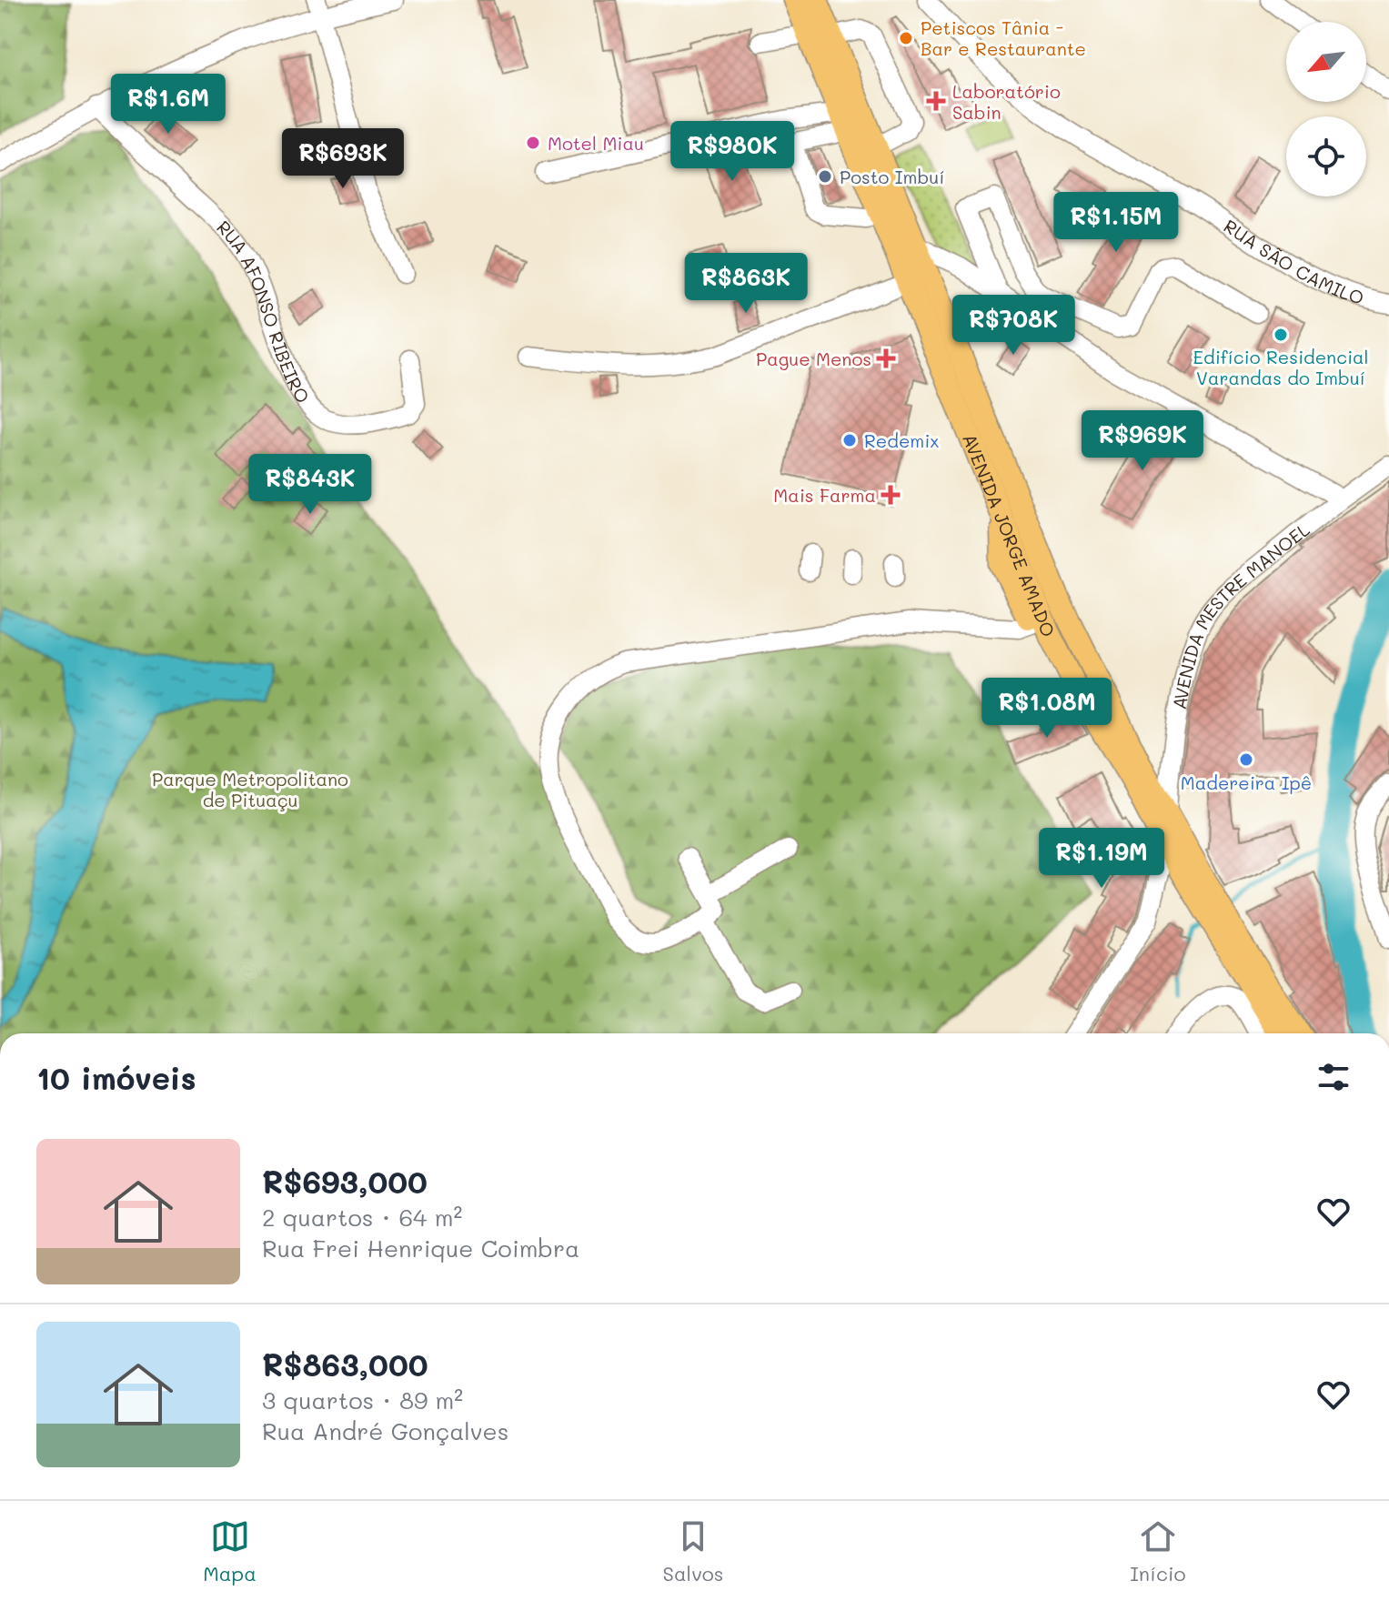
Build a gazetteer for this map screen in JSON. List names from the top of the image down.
{
  "streets": {
    "main road": ["AVENIDA JORGE AMADO"],
    "street": ["RUA SÃO CAMILO", "RUA AFONSO RIBEIRO", "AVENIDA MESTRE MANOEL"]
  },
  "crossings": [
    ["AVENIDA JORGE AMADO", "AVENIDA MESTRE MANOEL"]
  ],
  "parks": ["Parque Metropolitano de Pituaçu"],
  "places": {
    "other": [
      "Petiscos Tânia - Bar e Restaurante",
      "Motel Miau",
      "Posto Imbuí",
      "Edifício Residencial Varandas do Imbuí",
      "Redemix",
      "Madereira Ipê"
    ],
    "health": ["Laboratório Sabin", "Pague Menos", "Mais Farma"]
  },
  "north": "bottom left",
  "page": {
    "price": [
      "R$1.6M",
      "R$980K",
      "R$693K",
      "R$1.15M",
      "R$863K",
      "R$708K",
      "R$969K",
      "R$843K",
      "R$1.08M",
      "R$1.19M"
    ],
    "heading": "10 imóveis",
    "list": [
      {
        "name": "R$693,000",
        "note": "2 quartos · 64 m² · Rua Frei Henrique Coimbra"
      },
      {
        "name": "R$863,000",
        "note": "3 quartos · 89 m² · Rua André Gonçalves"
      }
    ],
    "tabs": ["Mapa", "Salvos", "Início"]
  }
}
